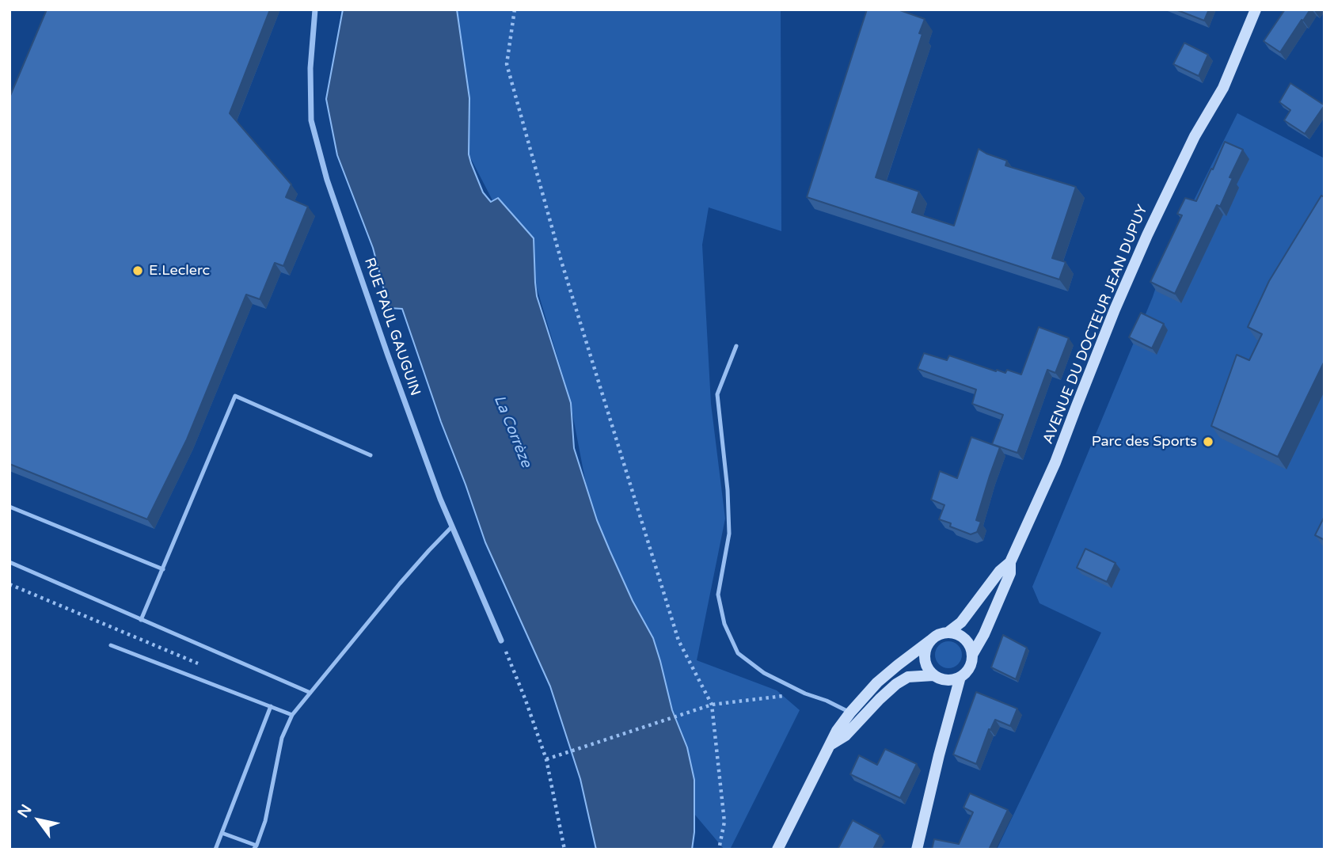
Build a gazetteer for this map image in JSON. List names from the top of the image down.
{
  "streets": {
    "street": ["AVENUE DU DOCTEUR JEAN DUPUY", "RUE PAUL GAUGUIN"]
  },
  "water": ["La Corrèze"],
  "places": ["E.Leclerc", "Parc des Sports"],
  "north": "top left"
}
